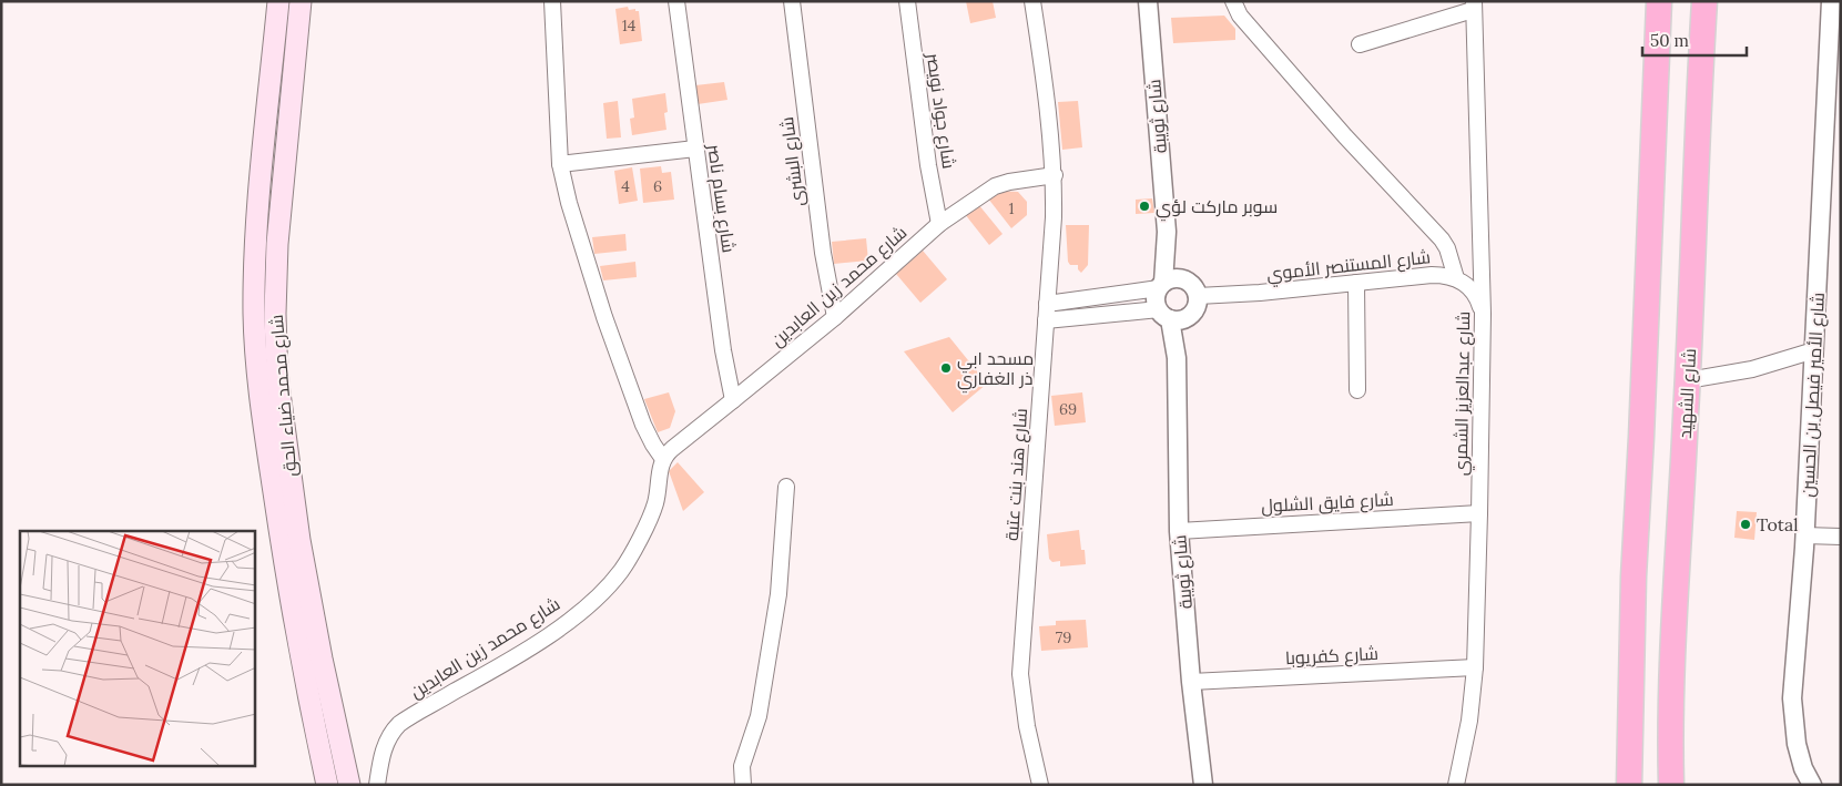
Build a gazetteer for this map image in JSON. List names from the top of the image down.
{
  "streets": {
    "highway": ["شارع الشهيد"],
    "main road": ["شارع محمد ضياء الحق"],
    "street": [
      "شارع جواد نويصر",
      "شارع ثويبة",
      "شارع البشرى",
      "شارع بسام ناصر",
      "شارع المستنصر الأموي",
      "شارع محمد زين العابدين",
      "شارع عبدالعزيز الشمري",
      "شارع الأمير فيصل بن الحسين",
      "شارع هند بنت عتبة",
      "شارع فايق الشلول",
      "شارع كفريوبا"
    ]
  },
  "crossings": [
    ["شارع جواد نويصر", "شارع محمد زين العابدين"],
    ["شارع ثويبة", "شارع المستنصر الأموي"],
    ["شارع ثويبة", "شارع فايق الشلول"],
    ["شارع ثويبة", "شارع كفريوبا"],
    ["شارع البشرى", "شارع محمد زين العابدين"],
    ["شارع بسام ناصر", "شارع محمد زين العابدين"],
    ["شارع محمد زين العابدين", "شارع هند بنت عتبة"],
    ["شارع عبدالعزيز الشمري", "شارع فايق الشلول"],
    ["شارع عبدالعزيز الشمري", "شارع كفريوبا"]
  ],
  "places": ["سوبر ماركت لؤي", "مسحد ابي ذر الغفاري", "Total"],
  "house_numbers": [
    "14",
    "4",
    "6",
    "1",
    "69",
    "79"
  ],
  "scale_bar": "50 m"
}
